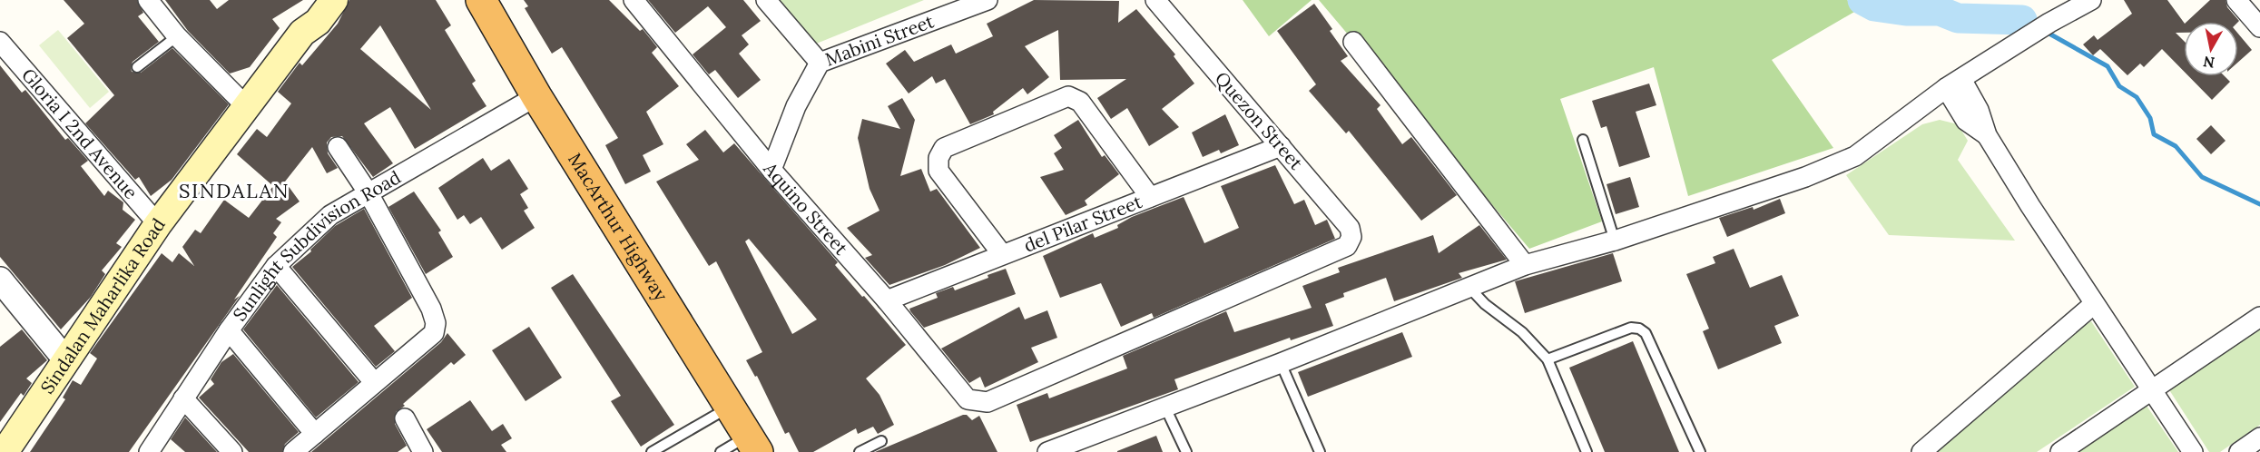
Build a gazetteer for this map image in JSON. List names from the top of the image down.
{
  "streets": {
    "highway": ["MacArthur Highway"],
    "main road": ["Sindalan Maharlika Road"],
    "street": [
      "Mabini Street",
      "Quezon Street",
      "Gloria I 2nd Avenue",
      "Aquino Street",
      "del Pilar Street",
      "Sunlight Subdivision Road"
    ]
  },
  "crossings": [
    ["Mabini Street", "Aquino Street"],
    ["Quezon Street", "Aquino Street"],
    ["Quezon Street", "del Pilar Street"],
    ["Gloria I 2nd Avenue", "Sindalan Maharlika Road"],
    ["Aquino Street", "del Pilar Street"],
    ["MacArthur Highway", "Sunlight Subdivision Road"]
  ],
  "districts": ["SINDALAN"],
  "north": "bottom"
}
